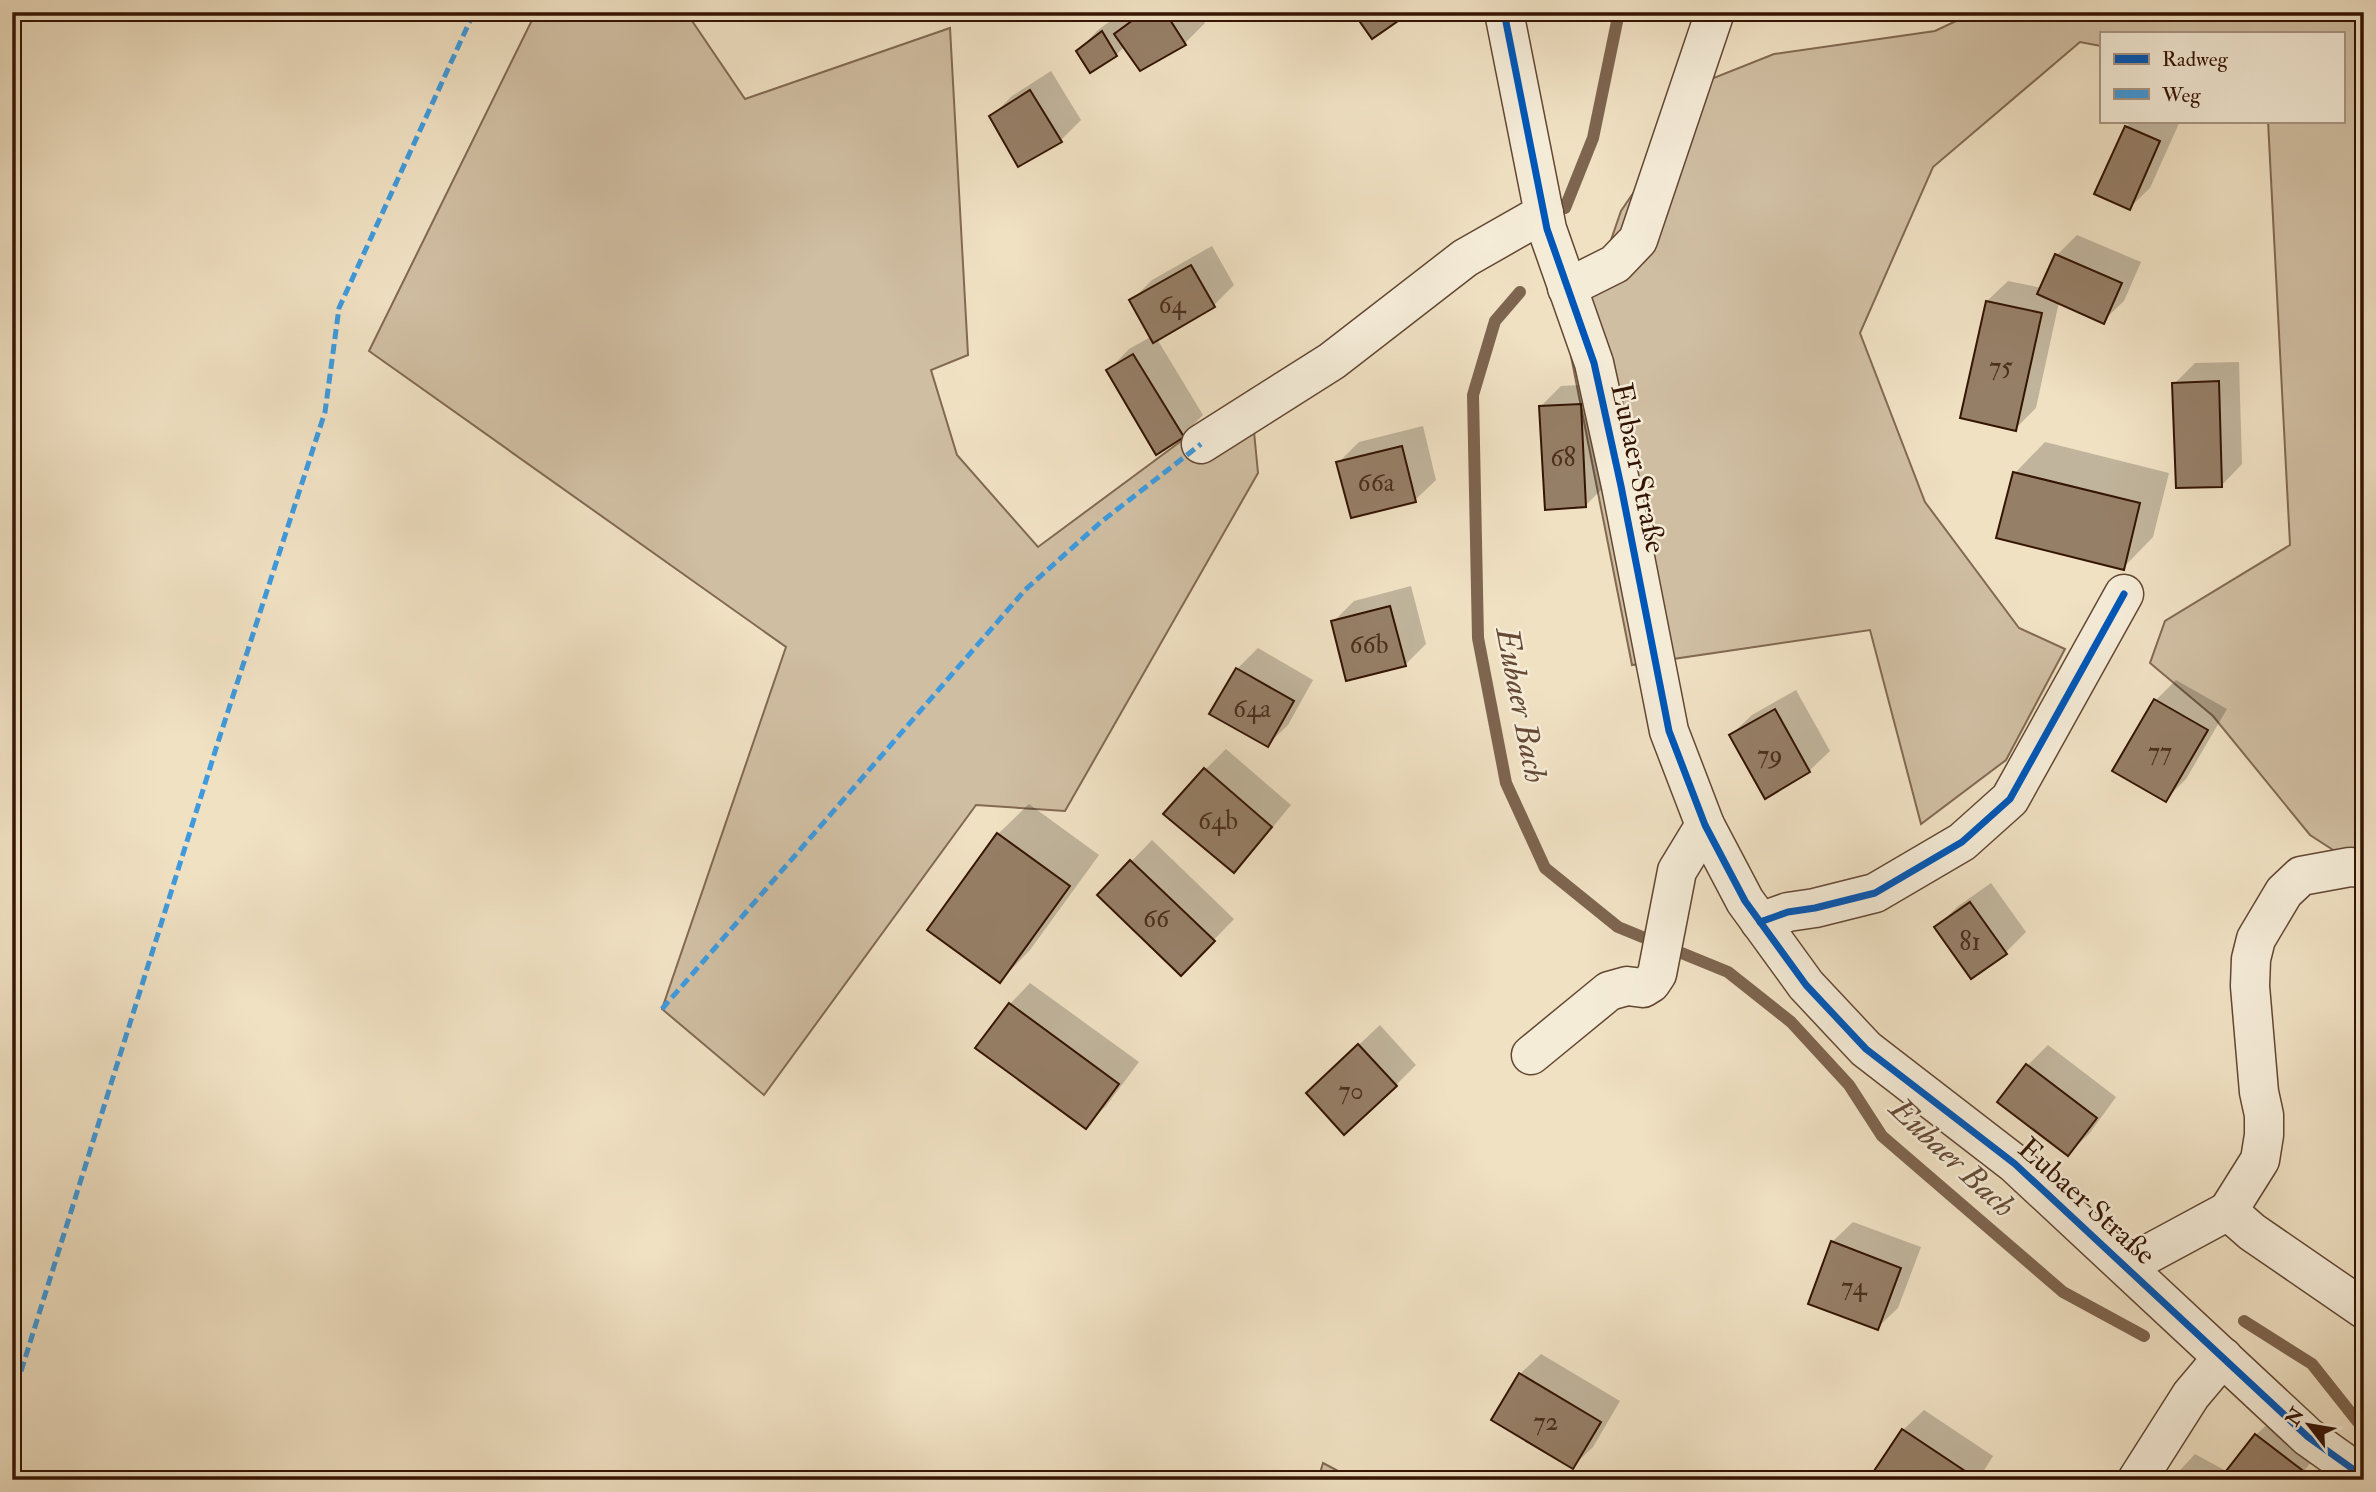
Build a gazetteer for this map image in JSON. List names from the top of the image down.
{
  "streets": {
    "street": ["Eubaer Straße"]
  },
  "water": ["Eubaer Bach"],
  "house_numbers": [
    "64",
    "75",
    "68",
    "66a",
    "66b",
    "64a",
    "77",
    "79",
    "64b",
    "66",
    "81",
    "70",
    "74",
    "72"
  ],
  "legend": ["Radweg", "Weg"],
  "north": "top left"
}
